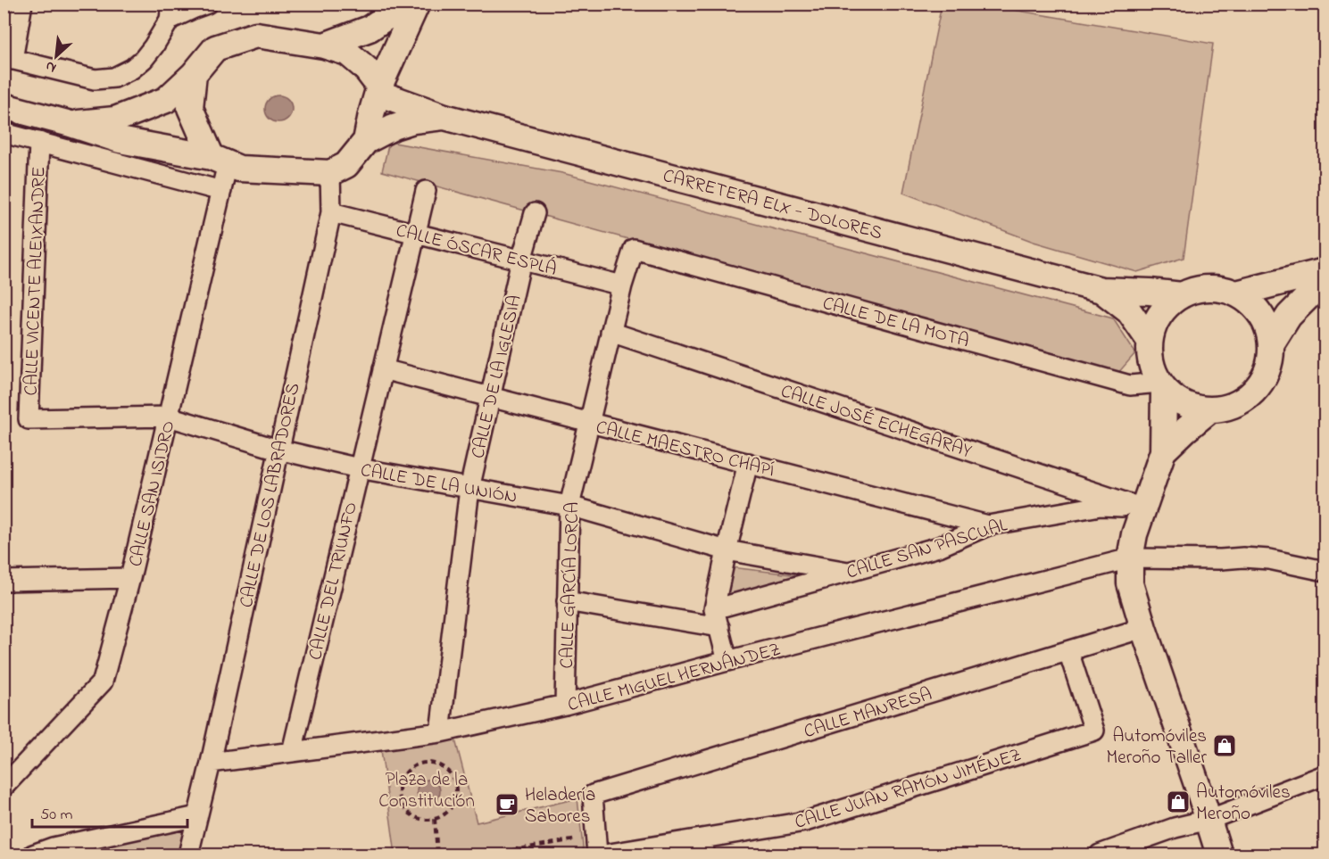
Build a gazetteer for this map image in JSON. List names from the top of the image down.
{
  "streets": {
    "main road": ["CARRETERA ELX - DOLORES"],
    "street": [
      "CALLE ÓSCAR ESPLÁ",
      "CALLE VICENTE ALEIXANDRE",
      "CALLE DE LA MOTA",
      "CALLE DE LA IGLESIA",
      "CALLE JOSÉ ECHEGARAY",
      "CALLE MAESTRO CHAPÍ",
      "CALLE DE LA UNIÓN",
      "CALLE SAN ISIDRO",
      "CALLE DE LOS LABRADORES",
      "CALLE SAN PASCUAL",
      "CALLE DEL TRIUNFO",
      "CALLE GARCÍA LORCA",
      "CALLE MIGUEL HERNÁNDEZ",
      "CALLE MANRESA",
      "CALLE JUAN RAMÓN JIMÉNEZ"
    ]
  },
  "crossings": [
    ["CARRETERA ELX - DOLORES", "CALLE DE LA MOTA"],
    ["CALLE ÓSCAR ESPLÁ", "CALLE DE LA IGLESIA"],
    ["CALLE ÓSCAR ESPLÁ", "CALLE DE LOS LABRADORES"],
    ["CALLE ÓSCAR ESPLÁ", "CALLE DEL TRIUNFO"],
    ["CALLE ÓSCAR ESPLÁ", "CALLE GARCÍA LORCA"],
    ["CALLE VICENTE ALEIXANDRE", "CALLE DE LA UNIÓN"],
    ["CALLE DE LA MOTA", "CALLE GARCÍA LORCA"],
    ["CALLE DE LA IGLESIA", "CALLE MAESTRO CHAPÍ"],
    ["CALLE DE LA IGLESIA", "CALLE DE LA UNIÓN"],
    ["CALLE DE LA IGLESIA", "CALLE MIGUEL HERNÁNDEZ"],
    ["CALLE JOSÉ ECHEGARAY", "CALLE SAN PASCUAL"],
    ["CALLE JOSÉ ECHEGARAY", "CALLE GARCÍA LORCA"],
    ["CALLE MAESTRO CHAPÍ", "CALLE SAN PASCUAL"],
    ["CALLE MAESTRO CHAPÍ", "CALLE DEL TRIUNFO"],
    ["CALLE MAESTRO CHAPÍ", "CALLE GARCÍA LORCA"],
    ["CALLE DE LA UNIÓN", "CALLE SAN ISIDRO"],
    ["CALLE DE LA UNIÓN", "CALLE DE LOS LABRADORES"],
    ["CALLE DE LA UNIÓN", "CALLE SAN PASCUAL"],
    ["CALLE DE LA UNIÓN", "CALLE DEL TRIUNFO"],
    ["CALLE DE LA UNIÓN", "CALLE GARCÍA LORCA"],
    ["CALLE SAN ISIDRO", "CALLE DE LOS LABRADORES"],
    ["CALLE DE LOS LABRADORES", "CALLE MIGUEL HERNÁNDEZ"],
    ["CALLE DEL TRIUNFO", "CALLE MIGUEL HERNÁNDEZ"],
    ["CALLE GARCÍA LORCA", "CALLE MIGUEL HERNÁNDEZ"],
    ["CALLE MANRESA", "CALLE JUAN RAMÓN JIMÉNEZ"]
  ],
  "parks": ["Plaza de la Constitución"],
  "places": {
    "shop": ["Automóviles Meroño Taller", "Automóviles Meroño"],
    "cafe": ["Heladería Sabores"]
  },
  "scale_bar": "50 m",
  "north": "bottom left"
}
